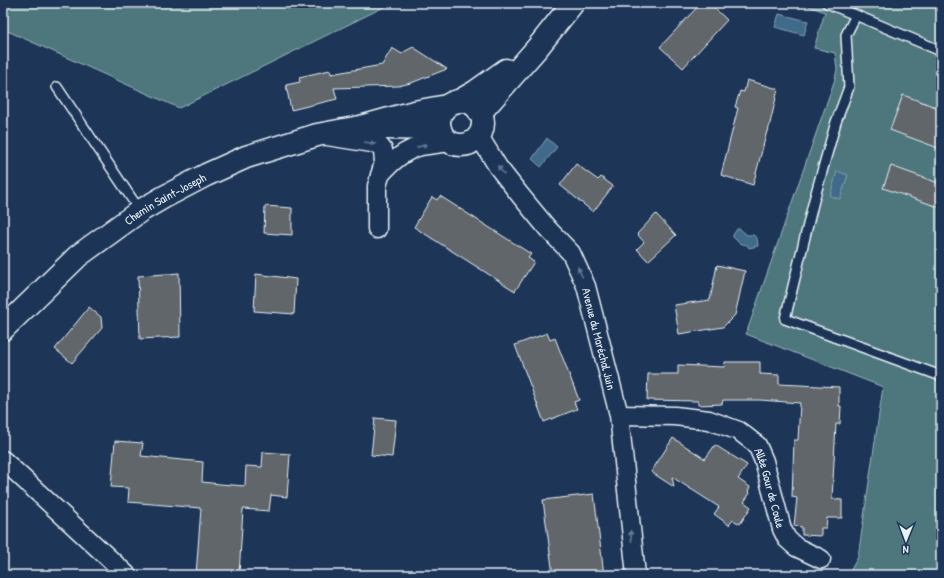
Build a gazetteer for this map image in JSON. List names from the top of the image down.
{
  "streets": {
    "main road": ["Chemin Saint-Joseph"],
    "street": ["Avenue du Maréchal Juin", "Allée Gour de Coule"]
  },
  "crossings": [
    ["Chemin Saint-Joseph", "Avenue du Maréchal Juin"],
    ["Avenue du Maréchal Juin", "Allée Gour de Coule"]
  ],
  "one_way": ["Avenue du Maréchal Juin"],
  "north": "bottom"
}
